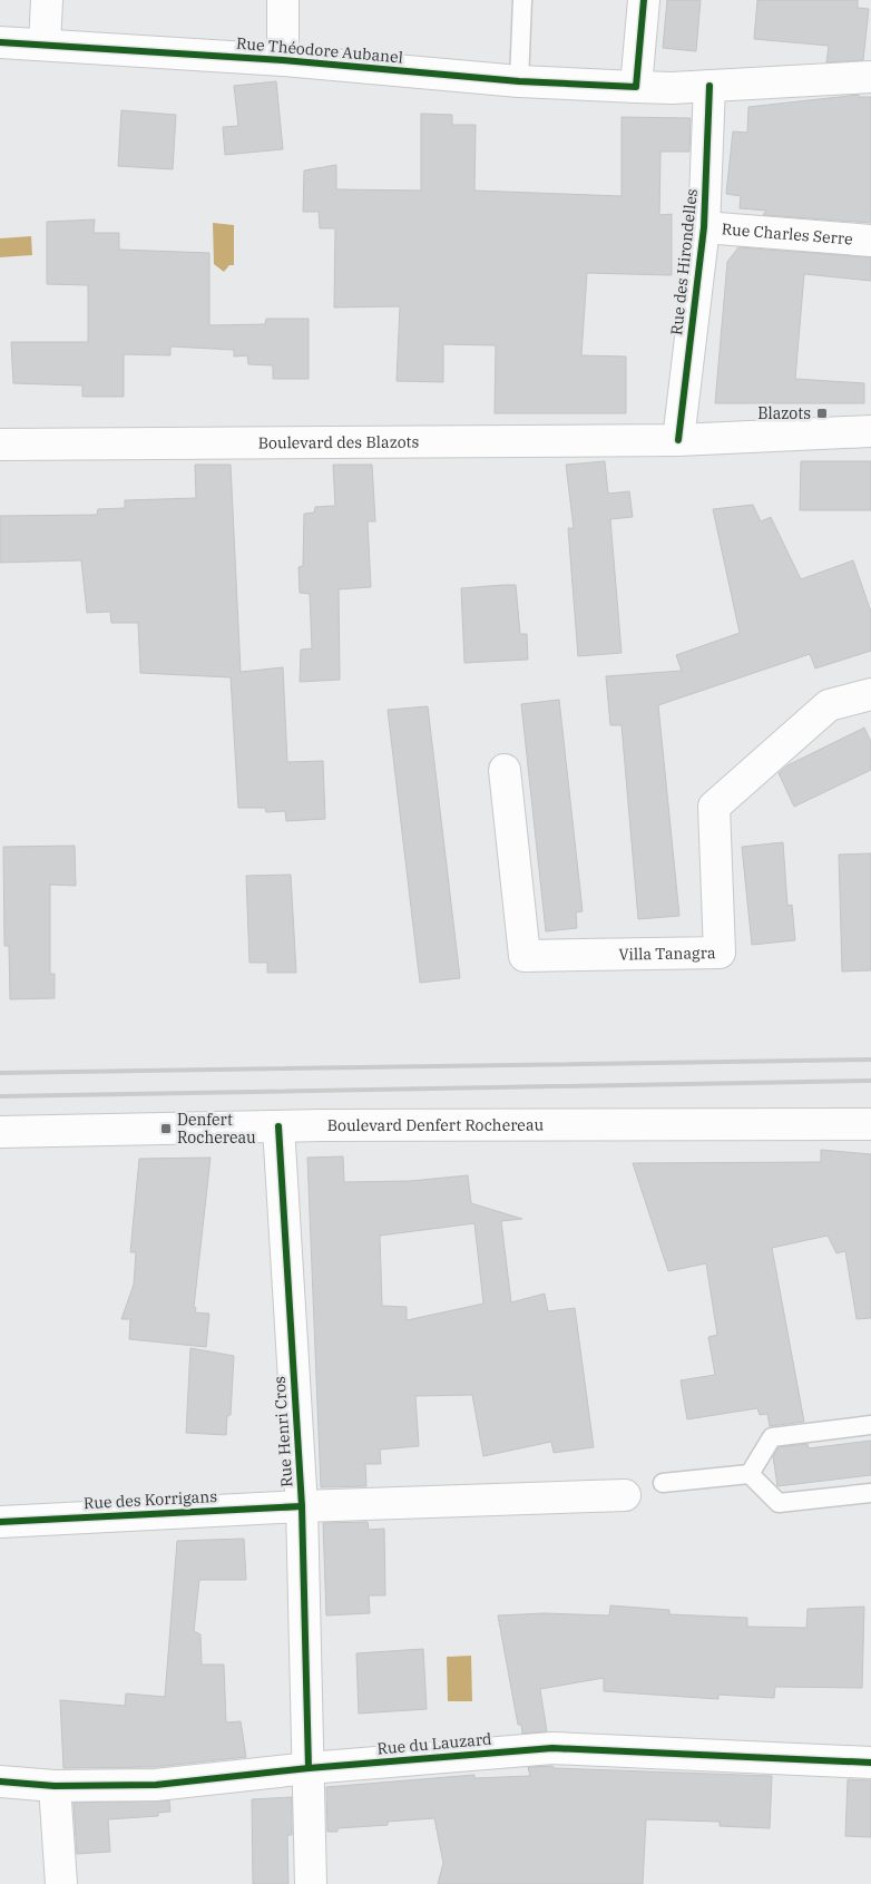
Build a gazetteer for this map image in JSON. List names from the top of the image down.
{
  "streets": {
    "street": [
      "Rue Théodore Aubanel",
      "Rue Charles Serre",
      "Rue des Hirondelles",
      "Boulevard des Blazots",
      "Villa Tanagra",
      "Boulevard Denfert Rochereau",
      "Rue Henri Cros",
      "Rue des Korrigans",
      "Rue du Lauzard"
    ]
  },
  "crossings": [
    ["Rue Théodore Aubanel", "Rue des Hirondelles"],
    ["Rue Charles Serre", "Rue des Hirondelles"],
    ["Rue des Hirondelles", "Boulevard des Blazots"],
    ["Boulevard Denfert Rochereau", "Rue Henri Cros"],
    ["Rue Henri Cros", "Rue des Korrigans"],
    ["Rue Henri Cros", "Rue du Lauzard"]
  ],
  "places": {
    "transit": ["Blazots", "Denfert Rochereau"]
  }
}
